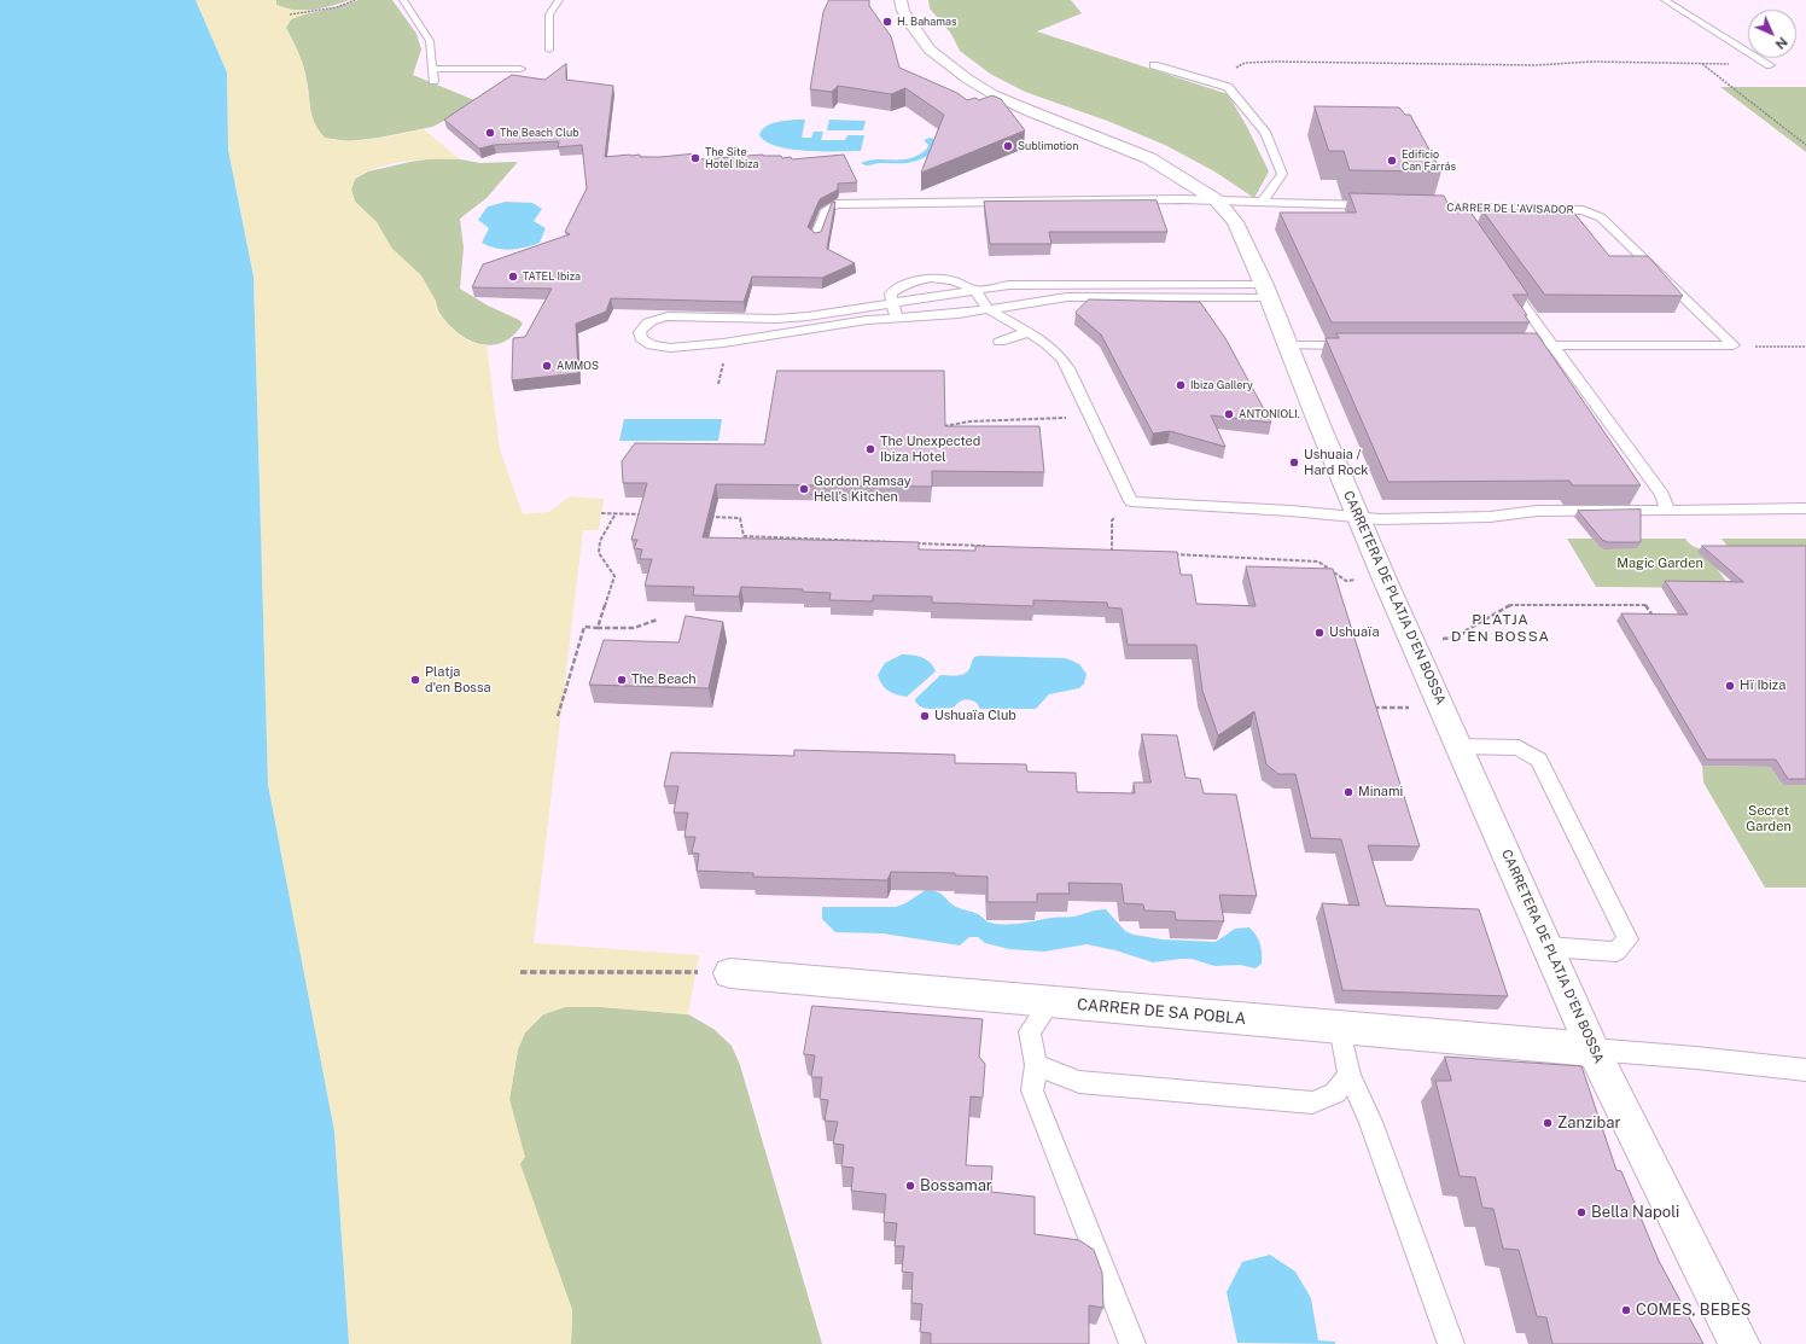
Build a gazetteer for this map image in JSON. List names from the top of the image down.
{
  "streets": {
    "street": ["CARRETERA DE PLATJA D'EN BOSSA", "CARRER DE SA POBLA"],
    "lane": ["CARRER DE L'AVISADOR"]
  },
  "crossings": [
    ["CARRETERA DE PLATJA D'EN BOSSA", "CARRER DE SA POBLA"]
  ],
  "districts": ["PLATJA D'EN BOSSA"],
  "parks": ["Magic Garden", "Secret Garden"],
  "places": [
    "H. Bahamas",
    "The Beach Club",
    "Sublimotion",
    "The Site Hotel Ibiza",
    "Edificio Can Farrás",
    "TATEL Ibiza",
    "AMMOS",
    "Ibiza Gallery",
    "ANTONIOLI.",
    "The Unexpected Ibiza Hotel",
    "Ushuaia / Hard Rock",
    "Gordon Ramsay Hell's Kitchen",
    "Ushuaïa",
    "Platja d'en Bossa",
    "The Beach",
    "Hï Ibiza",
    "Ushuaïa Club",
    "Minami",
    "Zanzibar",
    "Bossamar",
    "Bella Napoli",
    "COMES, BEBES"
  ],
  "north": "bottom right"
}
